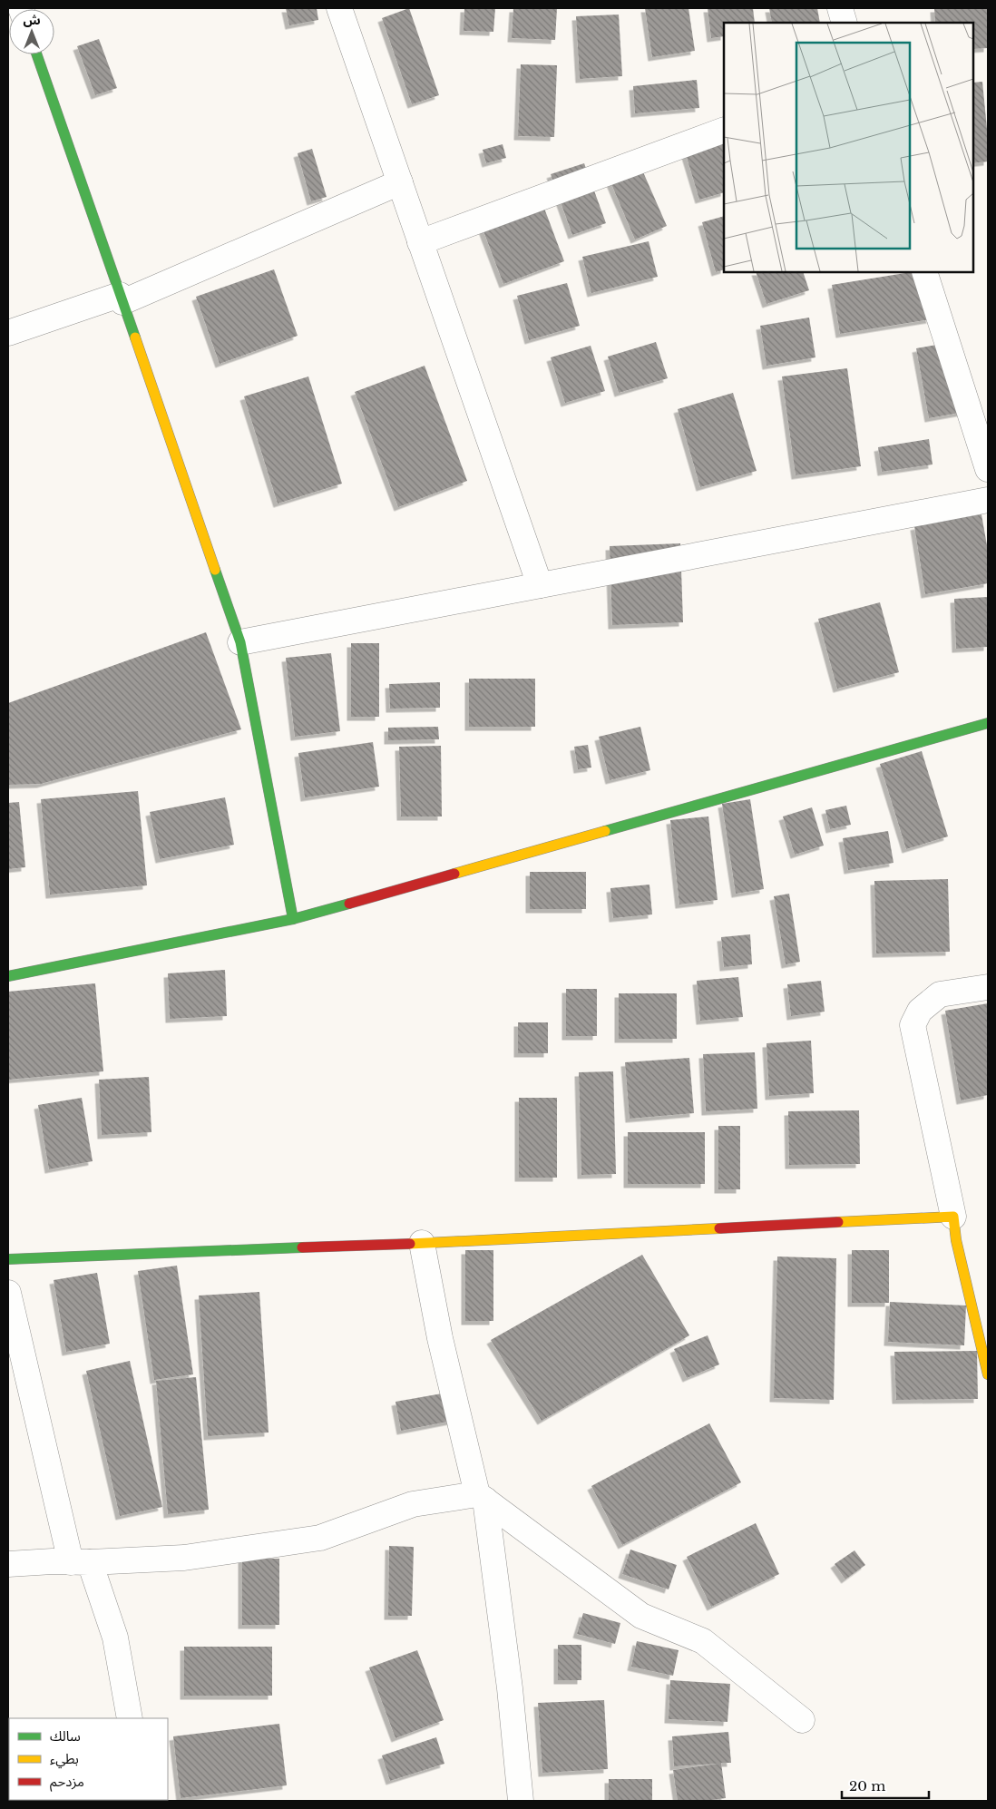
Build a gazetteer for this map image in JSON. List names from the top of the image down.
{
  "legend": ["سالك", "بطيء", "مزدحم"],
  "scale_bar": "20 m",
  "north": "top"
}
